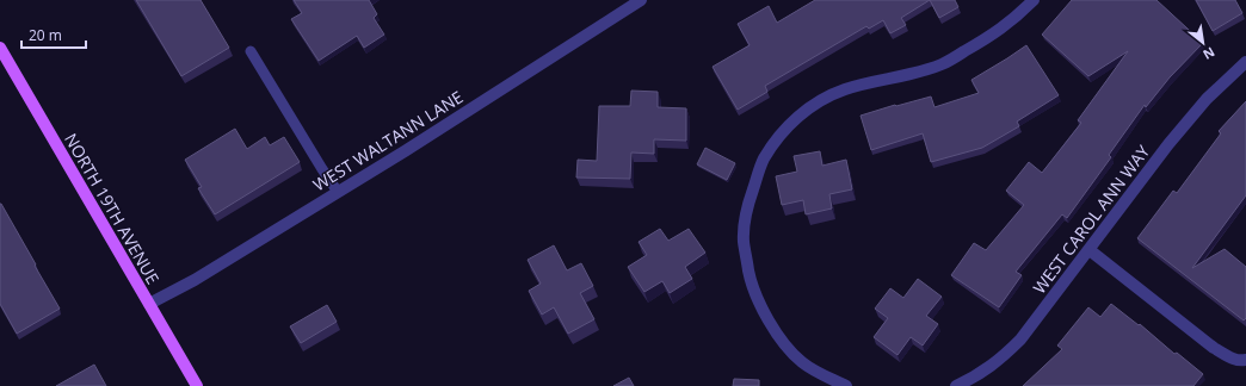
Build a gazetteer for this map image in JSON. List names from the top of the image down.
{
  "streets": {
    "main road": ["NORTH 19TH AVENUE"],
    "street": ["WEST WALTANN LANE", "WEST CAROL ANN WAY"]
  },
  "crossings": [
    ["WEST WALTANN LANE", "NORTH 19TH AVENUE"]
  ],
  "scale_bar": "20 m",
  "north": "bottom right"
}
